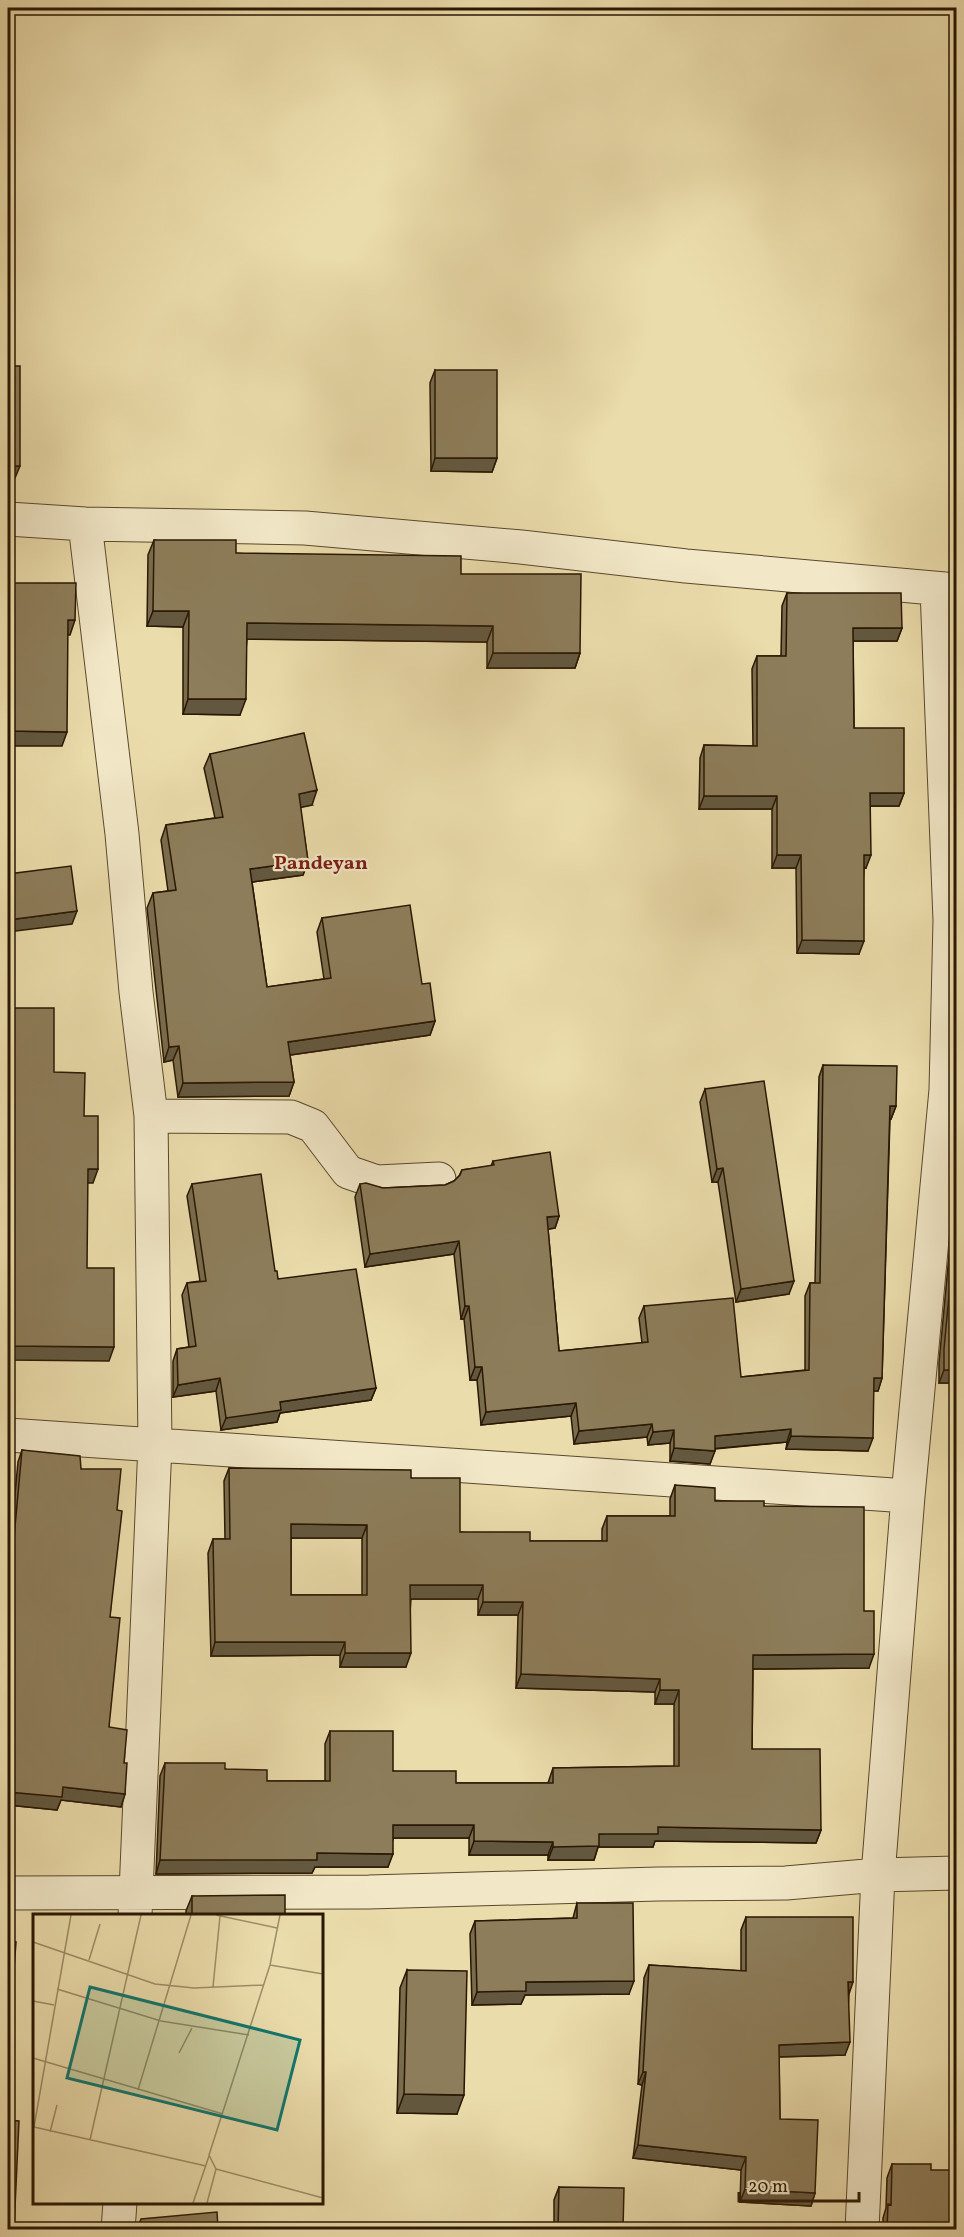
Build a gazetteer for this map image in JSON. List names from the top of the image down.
{
  "districts": ["Pandeyan"],
  "scale_bar": "20 m"
}
